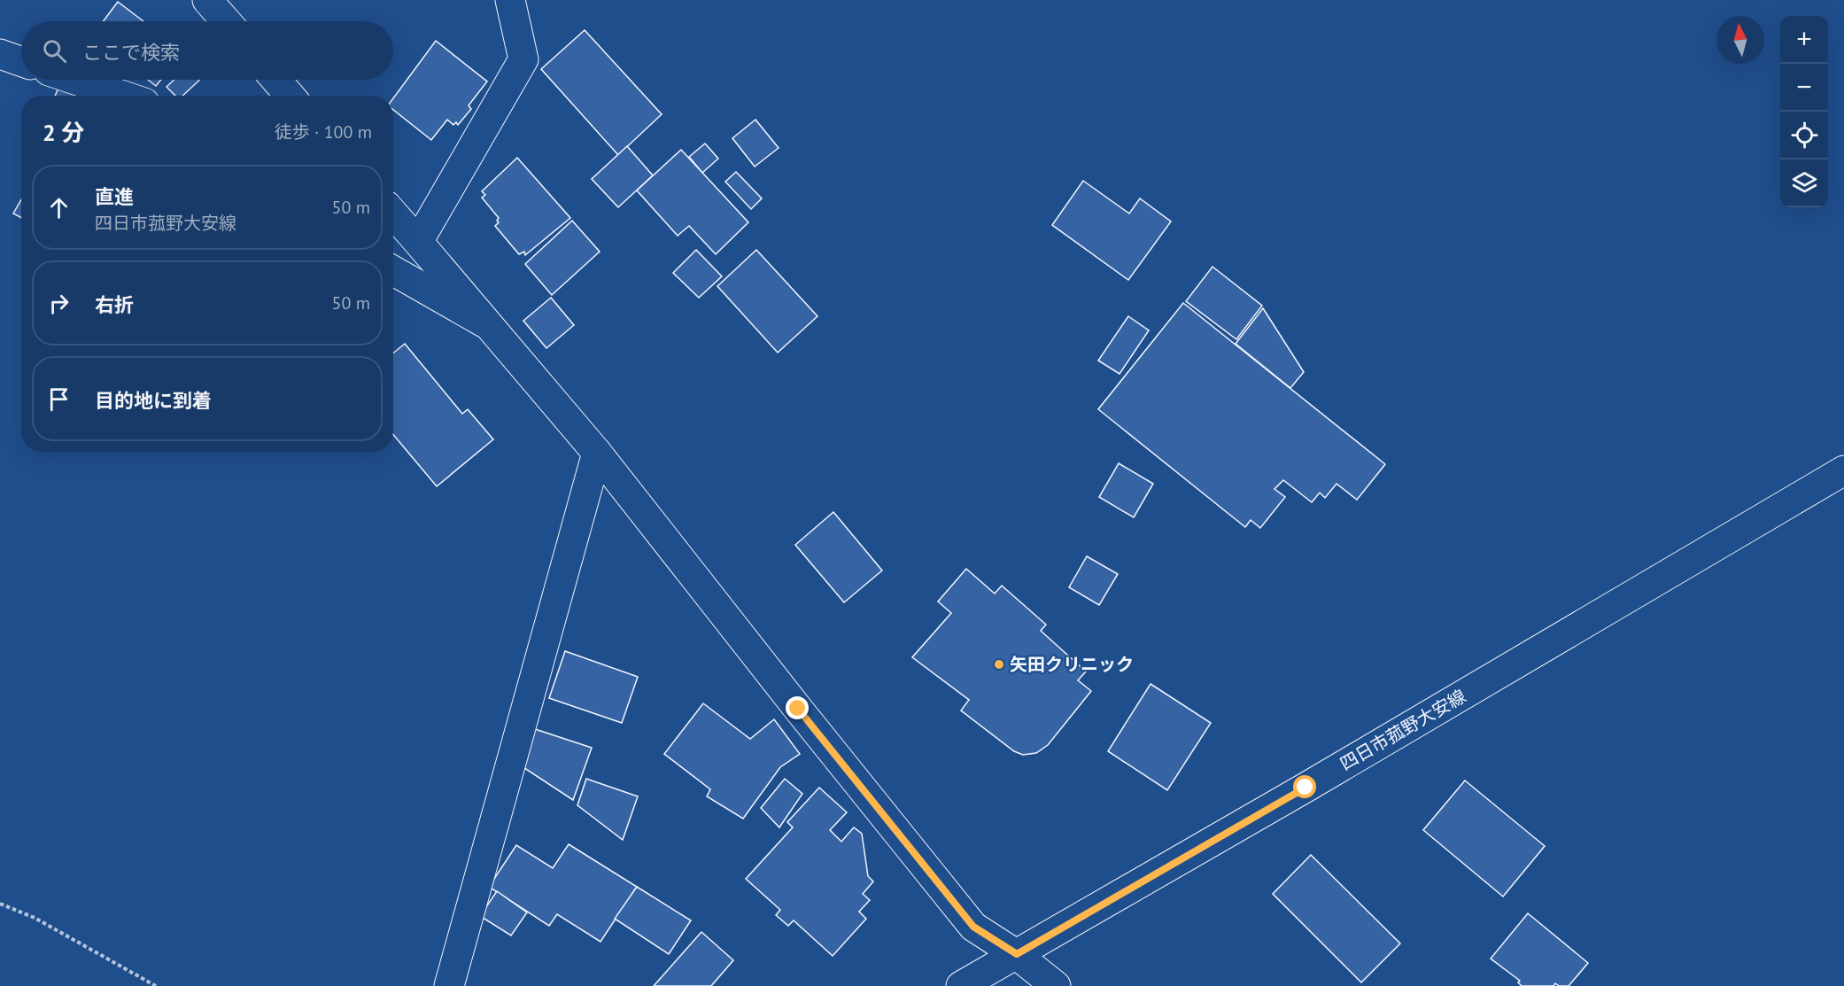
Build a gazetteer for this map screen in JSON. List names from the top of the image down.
{
  "streets": {
    "street": ["四日市菰野大安線"]
  },
  "places": ["矢田クリニック"],
  "north": "top",
  "page": {
    "map_buttons": ["+", "−"],
    "search": "ここで検索",
    "heading": ["2 分", "徒歩 · 100 m"],
    "list": [
      ["直進", "四日市菰野大安線", "50 m"],
      ["右折", "50 m"],
      "目的地に到着"
    ]
  }
}
